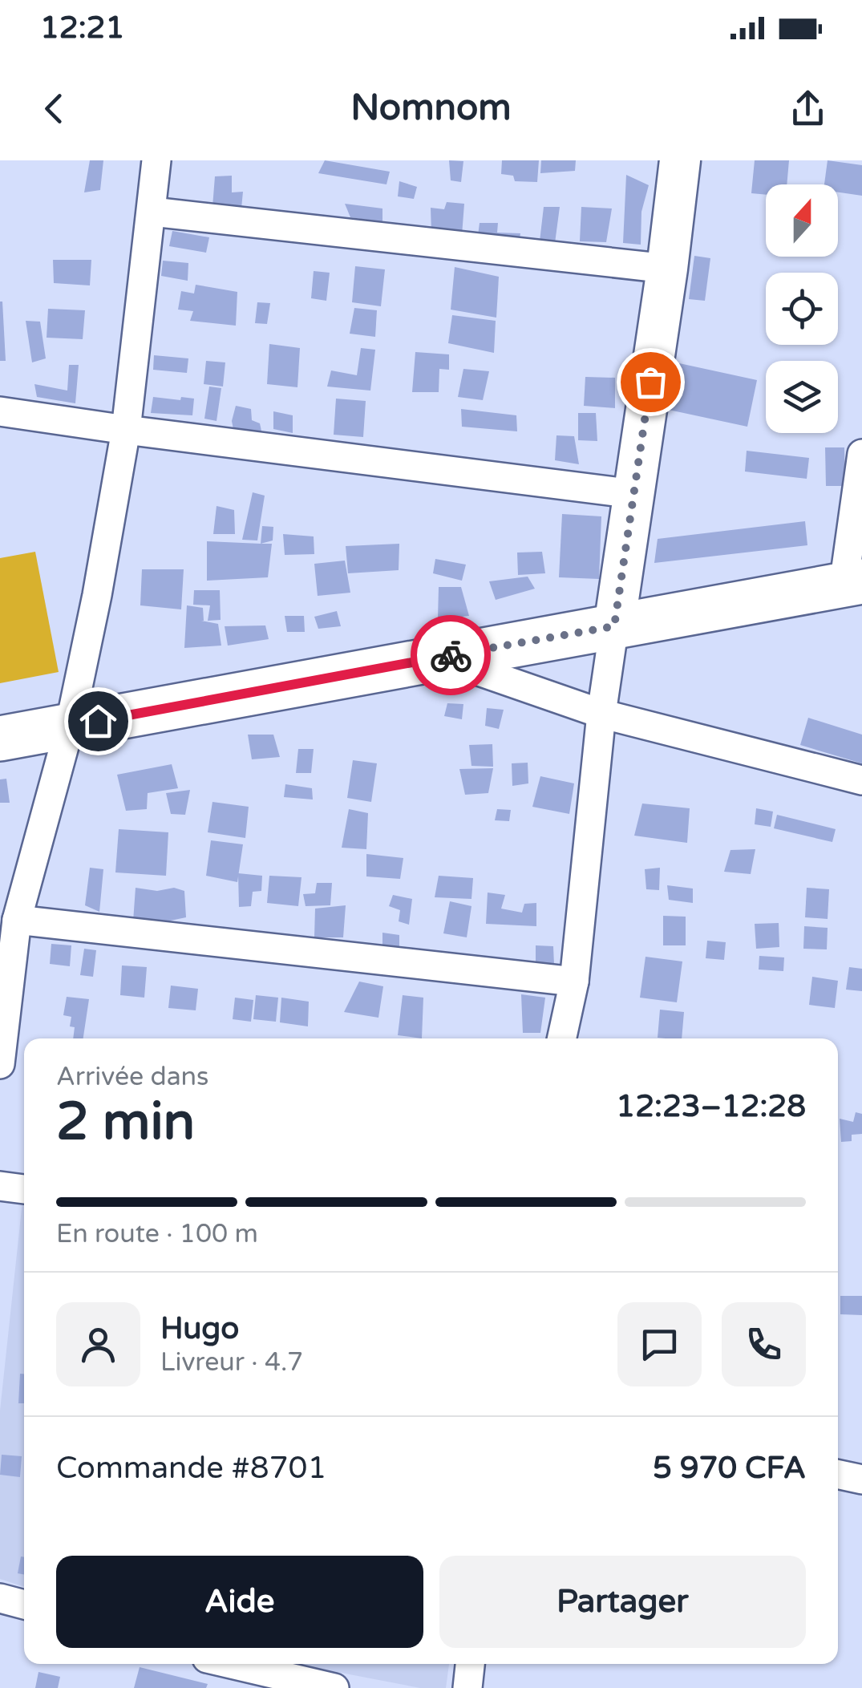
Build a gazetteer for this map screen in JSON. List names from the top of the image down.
{
  "north": "top",
  "page": {
    "status": "12:21",
    "header": "Nomnom",
    "heading": ["2 min", "Arrivée dans", "12:23–12:28"],
    "panel": [
      "Hugo",
      "Livreur · 4.7",
      "Commande #8701",
      "5 970 CFA"
    ],
    "bar": "En route · 100 m",
    "buttons": ["Aide", "Partager"]
  }
}
